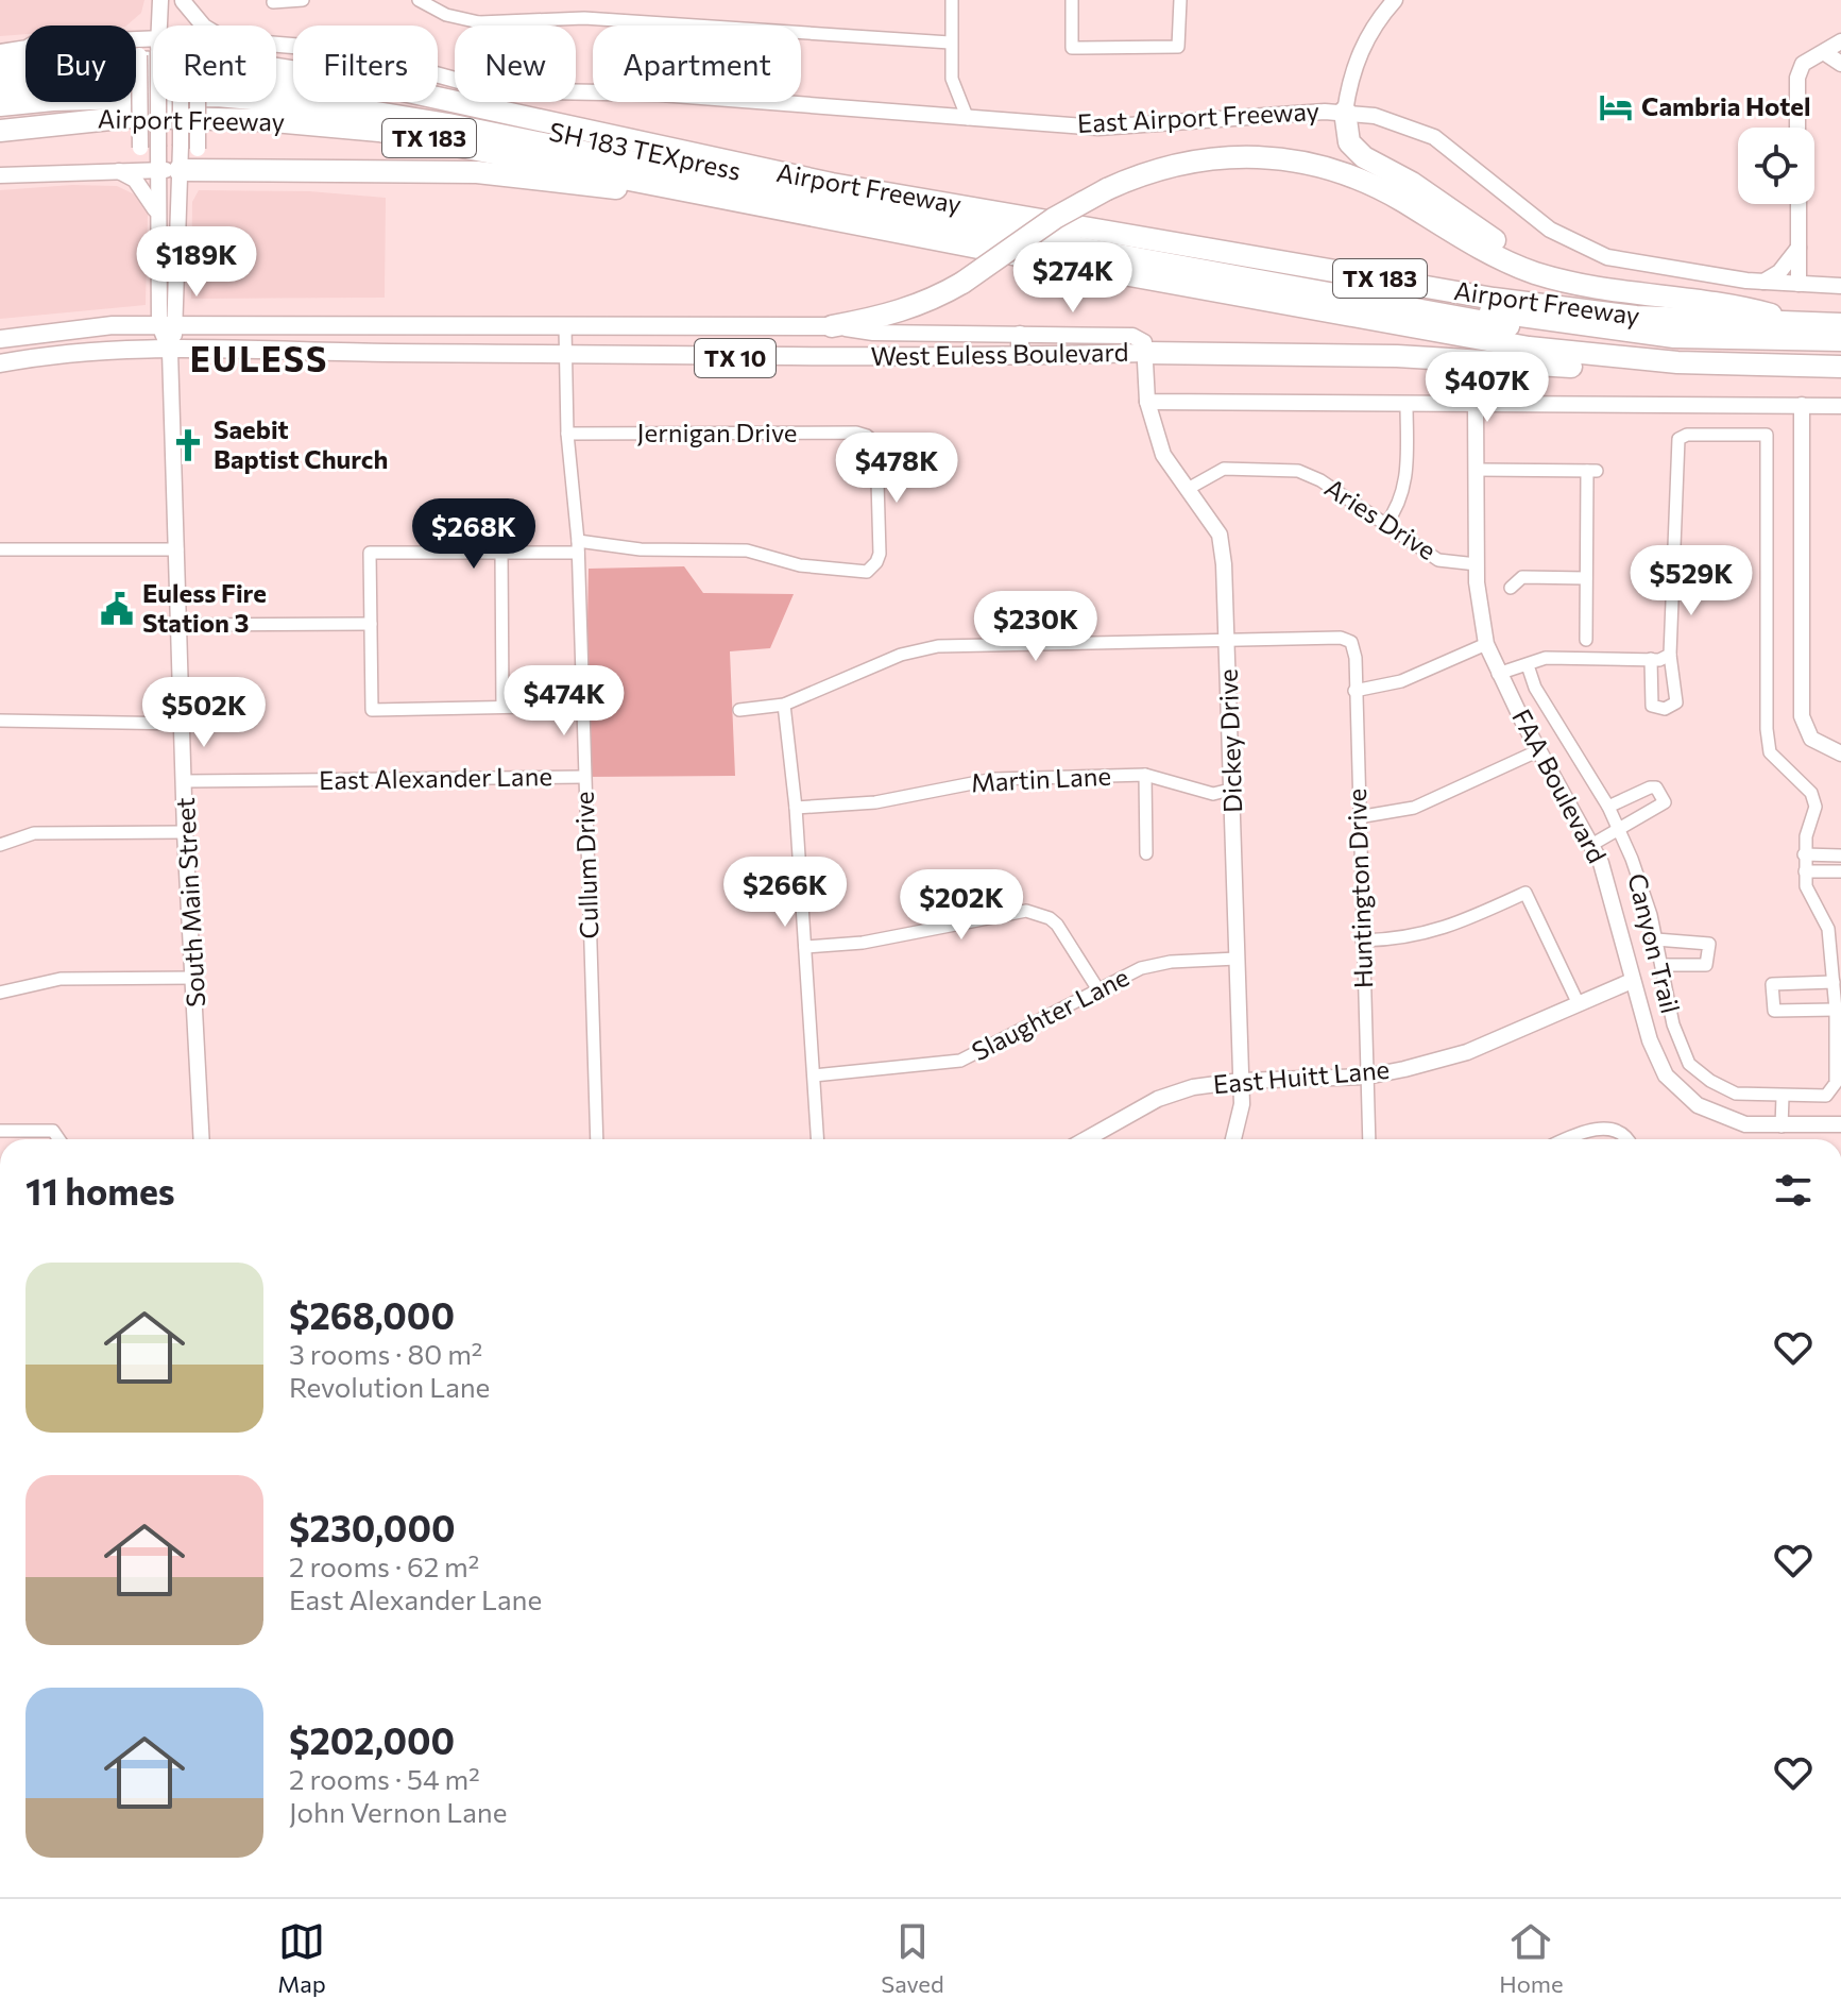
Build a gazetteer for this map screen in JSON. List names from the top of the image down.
{
  "streets": {
    "highway": ["Airport Freeway", "TX 183", "SH 183 TEXpress"],
    "main road": [
      "East Airport Freeway",
      "West Euless Boulevard",
      "TX 10",
      "Dickey Drive",
      "FAA Boulevard",
      "South Main Street",
      "East Huitt Lane"
    ],
    "street": [
      "Jernigan Drive",
      "Aries Drive",
      "East Alexander Lane",
      "Martin Lane",
      "Cullum Drive",
      "Huntington Drive",
      "Canyon Trail",
      "Slaughter Lane"
    ]
  },
  "crossings": [
    ["West Euless Boulevard", "Dickey Drive"],
    ["West Euless Boulevard", "Cullum Drive"],
    ["West Euless Boulevard", "South Main Street"],
    ["Jernigan Drive", "Cullum Drive"],
    ["Aries Drive", "Dickey Drive"],
    ["Aries Drive", "FAA Boulevard"],
    ["Dickey Drive", "Martin Lane"],
    ["Dickey Drive", "Huntington Drive"],
    ["Dickey Drive", "Slaughter Lane"],
    ["Dickey Drive", "East Huitt Lane"],
    ["East Alexander Lane", "Cullum Drive"],
    ["East Alexander Lane", "South Main Street"],
    ["FAA Boulevard", "East Huitt Lane"],
    ["Huntington Drive", "East Huitt Lane"]
  ],
  "districts": ["EULESS"],
  "places": {
    "hotel": ["Cambria Hotel"],
    "church": ["Saebit Baptist Church"],
    "public building": ["Euless Fire Station 3"]
  },
  "page": {
    "chip": [
      "Buy",
      "Rent",
      "Filters",
      "New",
      "Apartment"
    ],
    "price": [
      "$189K",
      "$274K",
      "$407K",
      "$478K",
      "$268K",
      "$529K",
      "$230K",
      "$474K",
      "$502K",
      "$266K",
      "$202K"
    ],
    "heading": "11 homes",
    "list": [
      {
        "name": "$268,000",
        "note": "3 rooms · 80 m² · Revolution Lane"
      },
      {
        "name": "$230,000",
        "note": "2 rooms · 62 m² · East Alexander Lane"
      },
      {
        "name": "$202,000",
        "note": "2 rooms · 54 m² · John Vernon Lane"
      }
    ],
    "tabs": ["Map", "Saved", "Home"]
  }
}
